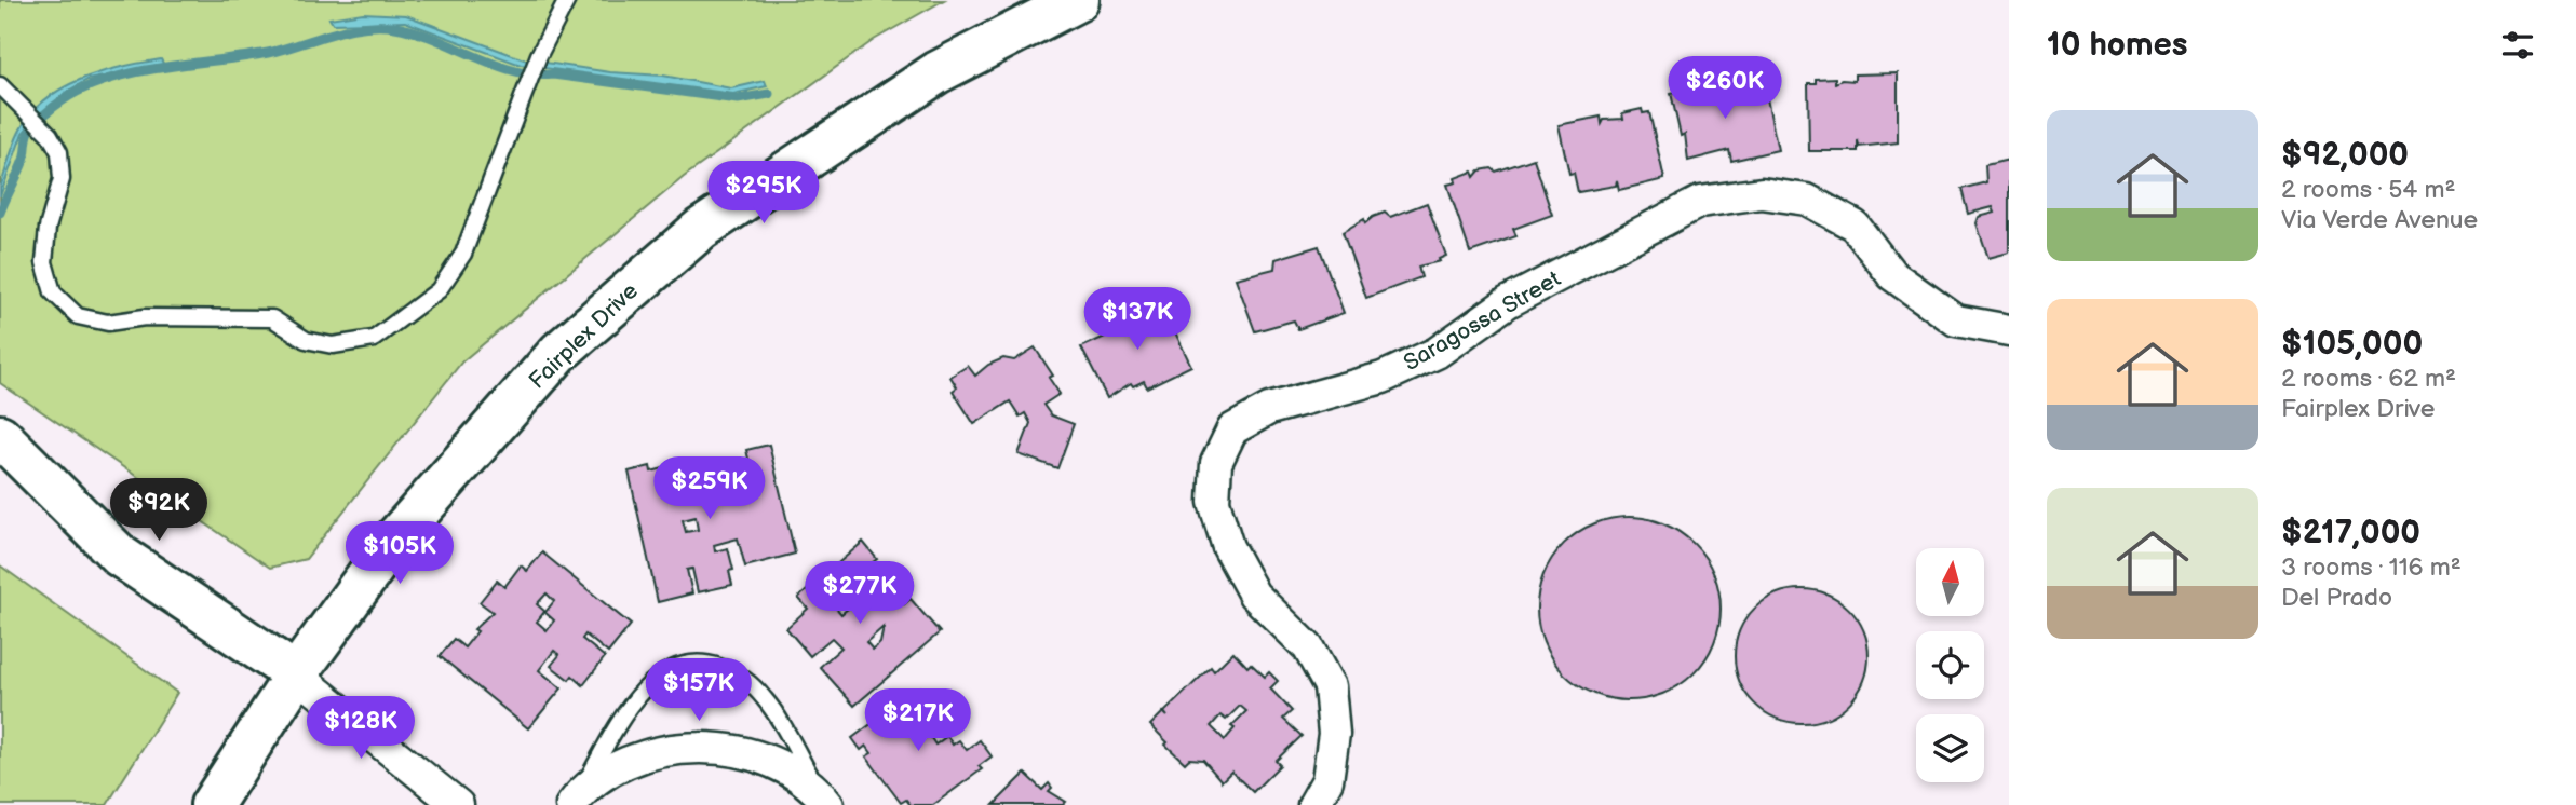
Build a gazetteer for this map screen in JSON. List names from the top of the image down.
{
  "streets": {
    "main road": ["Fairplex Drive"],
    "street": ["Saragossa Street"]
  },
  "north": "top",
  "page": {
    "heading": "10 homes",
    "price": [
      "$260K",
      "$295K",
      "$137K",
      "$259K",
      "$92K",
      "$105K",
      "$277K",
      "$157K",
      "$217K",
      "$128K"
    ],
    "list": [
      {
        "name": "$92,000",
        "note": "2 rooms · 54 m² · Via Verde Avenue"
      },
      {
        "name": "$105,000",
        "note": "2 rooms · 62 m² · Fairplex Drive"
      },
      {
        "name": "$217,000",
        "note": "3 rooms · 116 m² · Del Prado"
      }
    ]
  }
}
